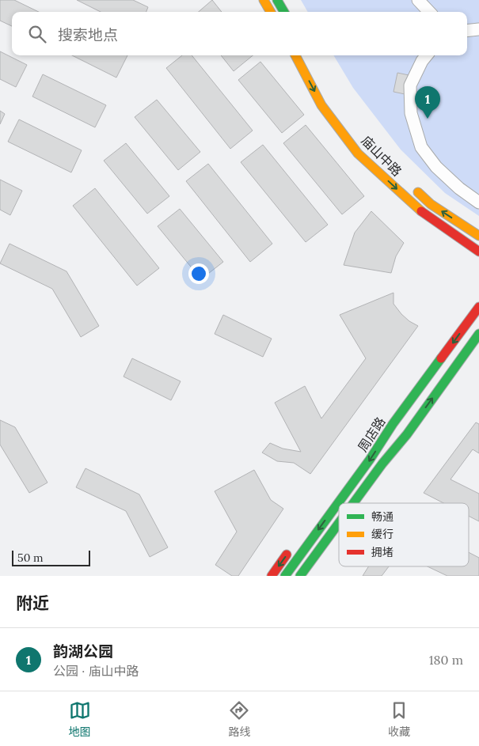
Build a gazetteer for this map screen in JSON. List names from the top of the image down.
{
  "streets": {
    "street": ["庙山中路", "周店路"]
  },
  "one_way": ["庙山中路"],
  "legend": ["畅通", "缓行", "拥堵"],
  "scale_bar": "50 m",
  "page": {
    "search": "搜索地点",
    "pins": "1",
    "scale": "50 m",
    "heading": "附近",
    "list": [
      {
        "mark": "1",
        "name": "韵湖公园",
        "note": "公园 · 庙山中路",
        "value": "180 m"
      }
    ],
    "nav": ["地图", "路线", "收藏"]
  }
}
